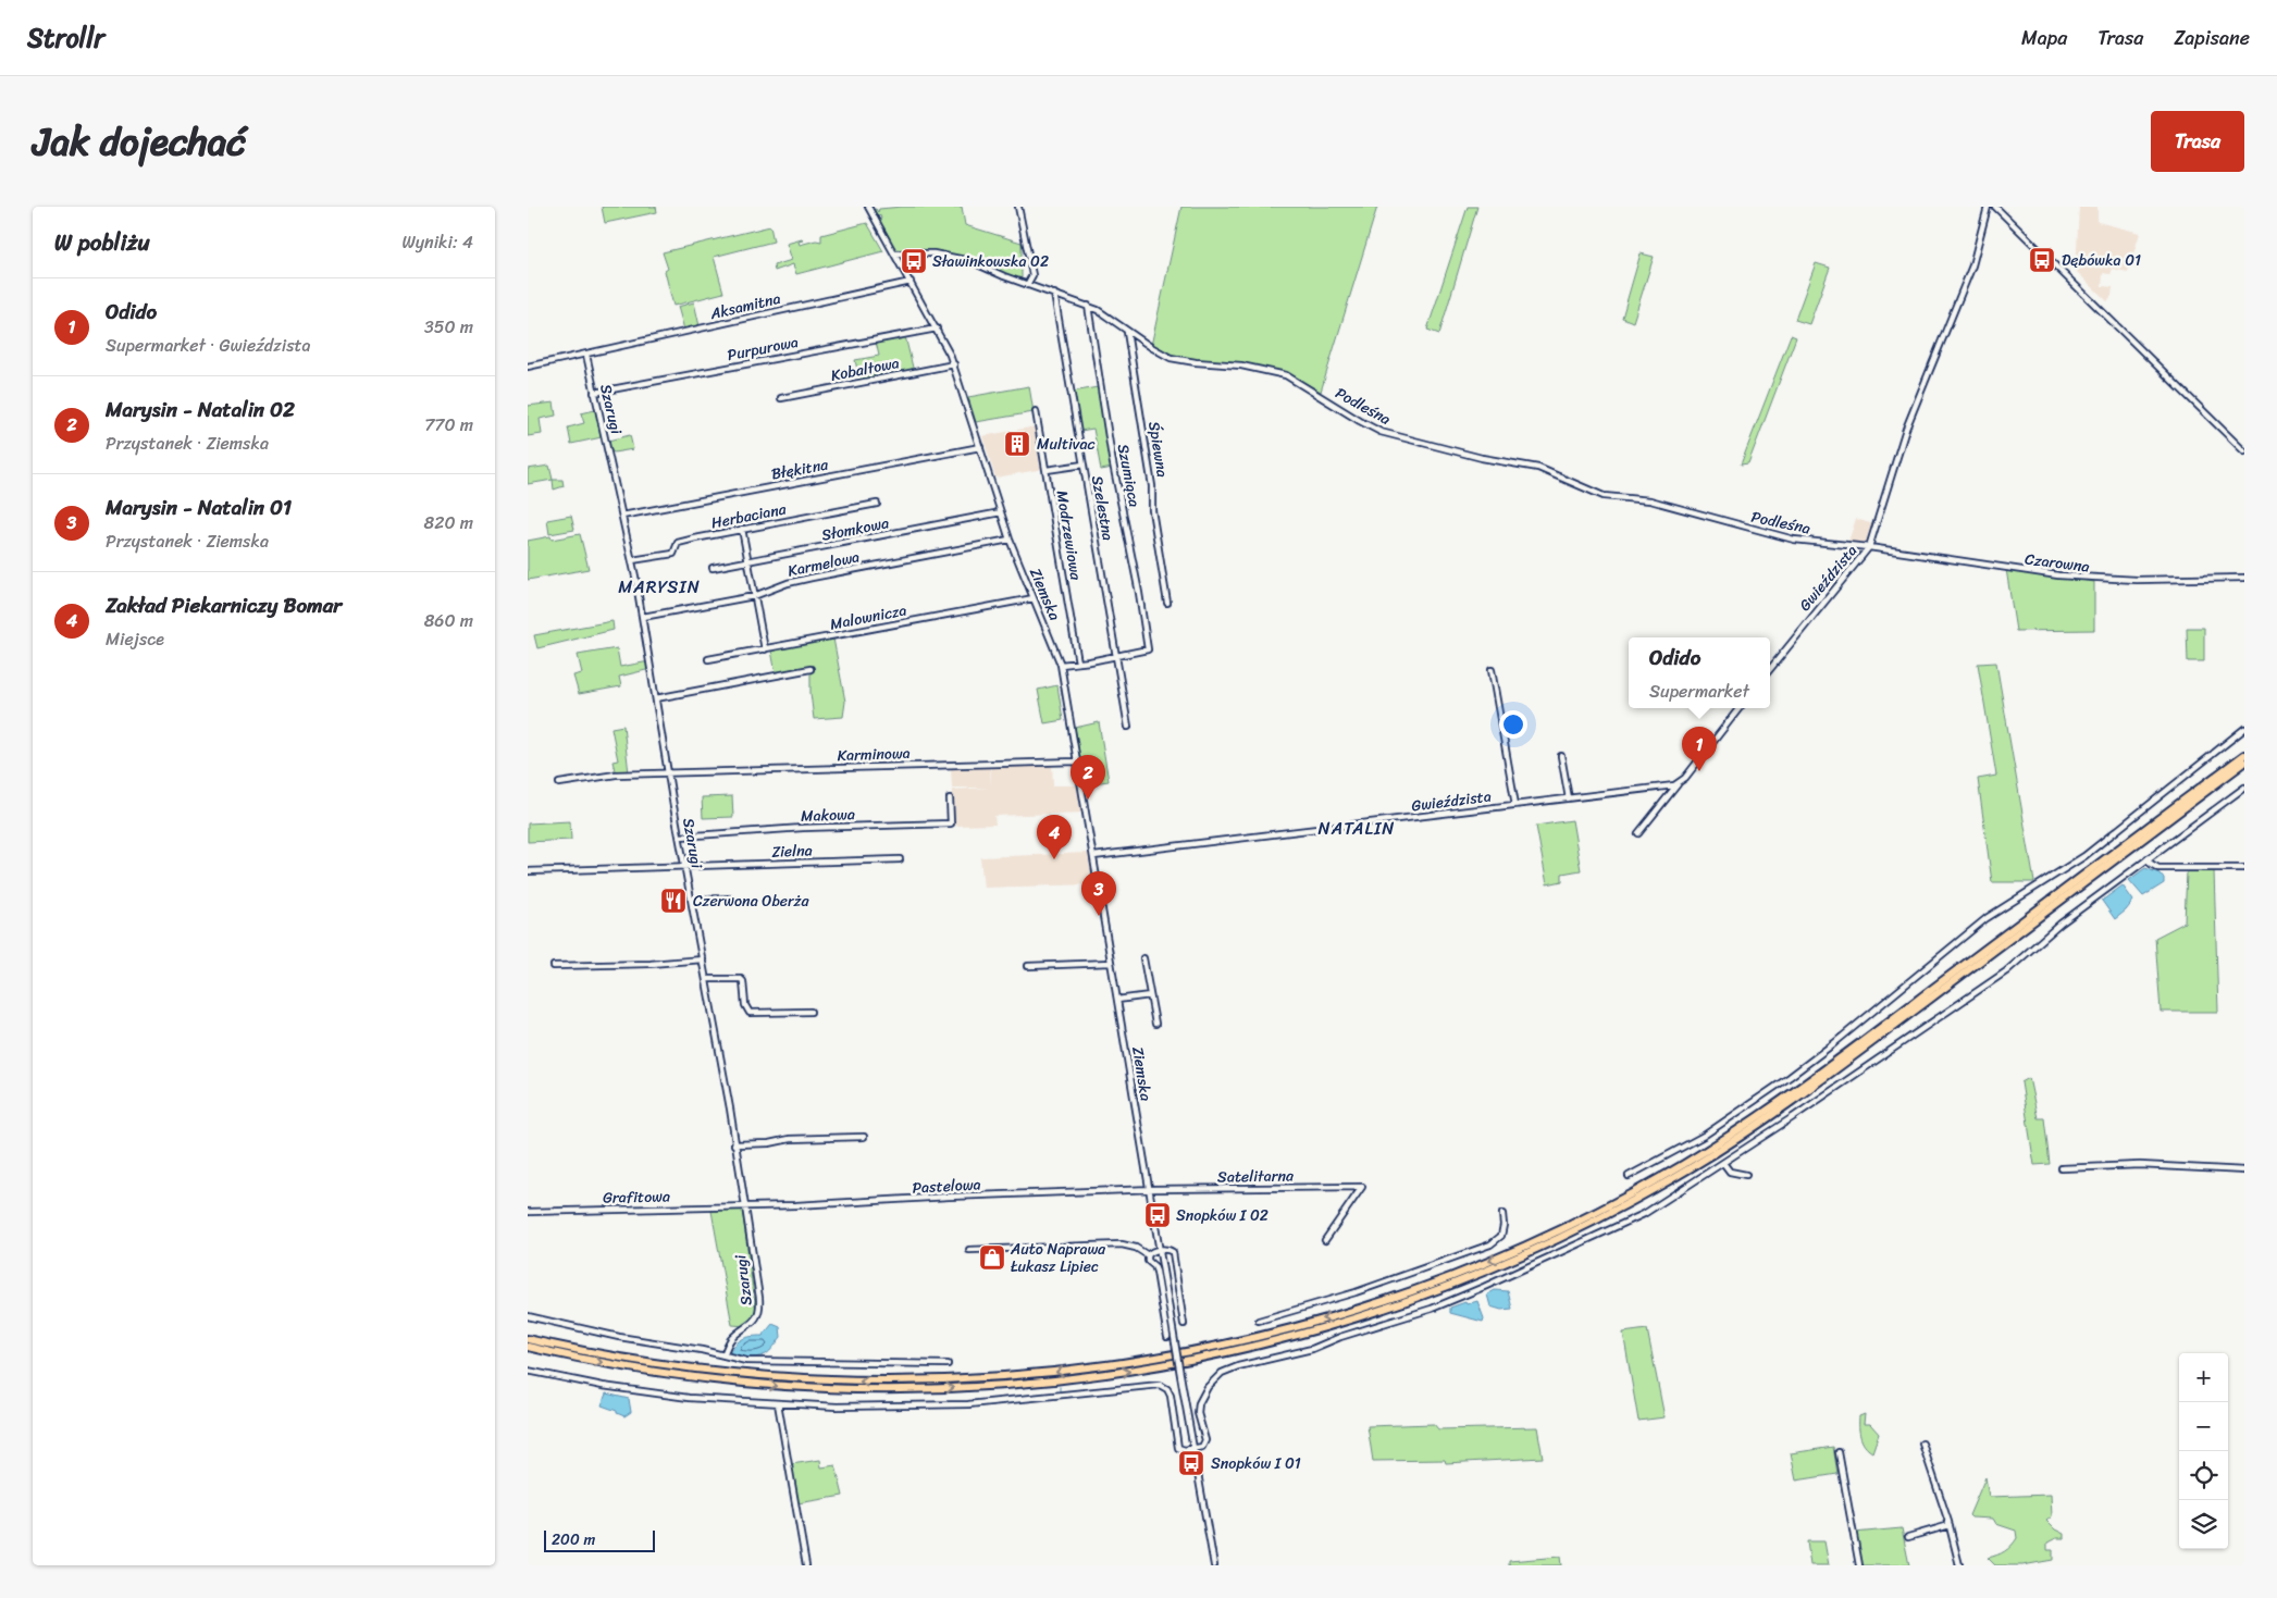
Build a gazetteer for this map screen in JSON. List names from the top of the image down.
{
  "streets": {
    "street": [
      "Aksamitna",
      "Purpurowa",
      "Kobaltowa",
      "Podleśna",
      "Szarugi",
      "Śpiewna",
      "Błękitna",
      "Szumiąca",
      "Szelestna",
      "Herbaciana",
      "Słomkowa",
      "Modrzewiowa",
      "Czarowna",
      "Karmelowa",
      "Gwieździsta",
      "Ziemska",
      "Malownicza",
      "Karminowa",
      "Makowa",
      "Zielna",
      "Satelitarna",
      "Pastelowa",
      "Grafitowa"
    ]
  },
  "crossings": [
    ["Aksamitna", "Szarugi"],
    ["Aksamitna", "Ziemska"],
    ["Purpurowa", "Szarugi"],
    ["Purpurowa", "Ziemska"],
    ["Kobaltowa", "Ziemska"],
    ["Podleśna", "Śpiewna"],
    ["Podleśna", "Szumiąca"],
    ["Podleśna", "Szelestna"],
    ["Podleśna", "Czarowna"],
    ["Podleśna", "Gwieździsta"],
    ["Podleśna", "Ziemska"],
    ["Szarugi", "Błękitna"],
    ["Szarugi", "Herbaciana"],
    ["Szarugi", "Karmelowa"],
    ["Szarugi", "Karminowa"],
    ["Szarugi", "Makowa"],
    ["Szarugi", "Zielna"],
    ["Szarugi", "Pastelowa"],
    ["Szarugi", "Grafitowa"],
    ["Błękitna", "Ziemska"],
    ["Szumiąca", "Szelestna"],
    ["Słomkowa", "Ziemska"],
    ["Czarowna", "Gwieździsta"],
    ["Karmelowa", "Ziemska"],
    ["Gwieździsta", "Ziemska"],
    ["Ziemska", "Malownicza"],
    ["Ziemska", "Karminowa"],
    ["Ziemska", "Satelitarna"],
    ["Ziemska", "Pastelowa"],
    ["Satelitarna", "Pastelowa"],
    ["Pastelowa", "Grafitowa"]
  ],
  "districts": ["MARYSIN", "NATALIN"],
  "places": {
    "bus stop": [
      "Dębówka 01",
      "Sławinkowska 02",
      "Snopków I 02",
      "Snopków I 01"
    ],
    "building": ["Multivac"],
    "restaurant": ["Czerwona Oberża"],
    "shop": ["Auto Naprawa Łukasz Lipiec"]
  },
  "scale_bar": "200 m",
  "page": {
    "header": "Strollr",
    "nav": ["Mapa", "Trasa", "Zapisane"],
    "title": "Jak dojechać",
    "buttons": "Trasa",
    "heading": ["W pobliżu", "Wyniki: 4"],
    "list": [
      {
        "mark": "1",
        "name": "Odido",
        "note": "Supermarket · Gwieździsta",
        "value": "350 m"
      },
      {
        "mark": "2",
        "name": "Marysin - Natalin 02",
        "note": "Przystanek · Ziemska",
        "value": "770 m"
      },
      {
        "mark": "3",
        "name": "Marysin - Natalin 01",
        "note": "Przystanek · Ziemska",
        "value": "820 m"
      },
      {
        "mark": "4",
        "name": "Zakład Piekarniczy Bomar",
        "note": "Miejsce",
        "value": "860 m"
      }
    ],
    "popup": ["Odido", "Supermarket"],
    "pins": [
      "1",
      "2",
      "4",
      "3"
    ],
    "map_buttons": ["+", "−"],
    "scale": "200 m"
  }
}
